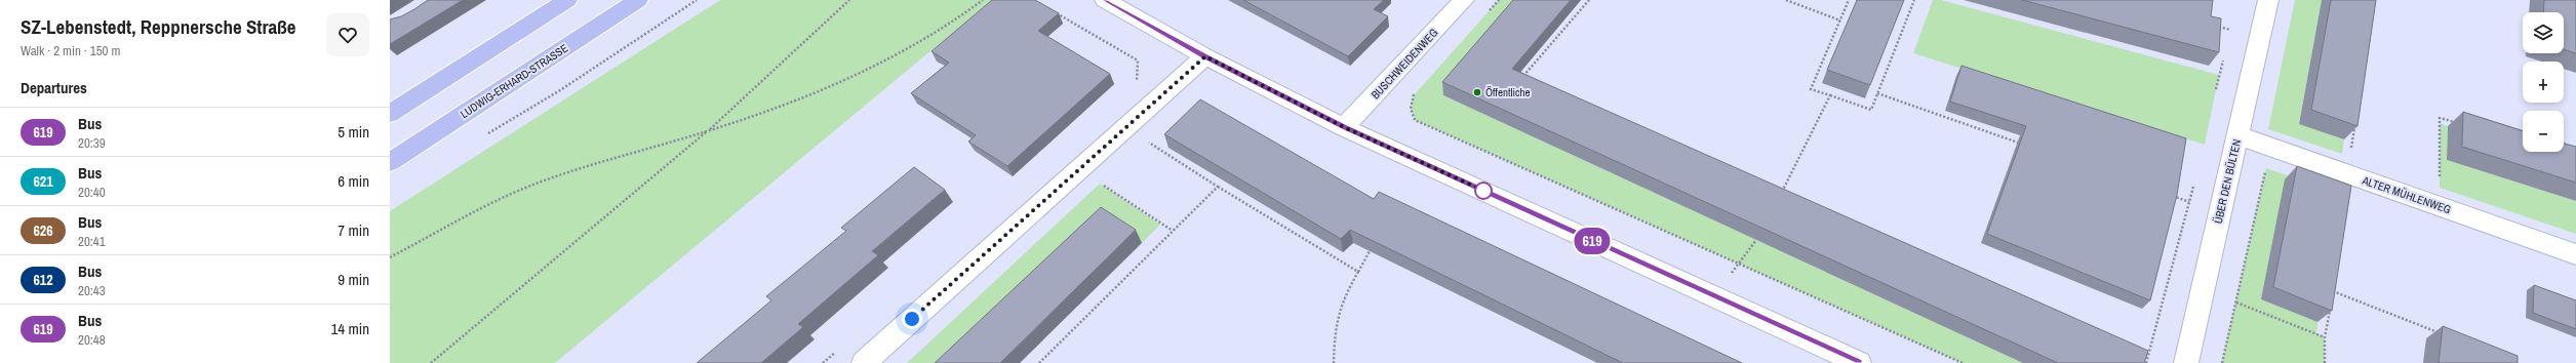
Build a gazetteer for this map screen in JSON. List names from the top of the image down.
{
  "streets": {
    "main road": ["LUDWIG-ERHARD-STRASSE"],
    "street": ["BUSCHWEIDENWEG", "ÜBER DEN BÜLTEN", "ALTER MÜHLENWEG"]
  },
  "crossings": [
    ["ÜBER DEN BÜLTEN", "ALTER MÜHLENWEG"]
  ],
  "places": ["Öffentliche"],
  "lines": ["bus line 619"],
  "page": {
    "heading": [
      ["SZ-Lebenstedt, Reppnersche Straße", "Walk · 2 min · 150 m"],
      "Departures"
    ],
    "on_map": "619",
    "map_buttons": ["+", "−"],
    "list": [
      {
        "mark": "619",
        "name": "Bus",
        "note": "20:39",
        "value": "5 min"
      },
      {
        "mark": "621",
        "name": "Bus",
        "note": "20:40",
        "value": "6 min"
      },
      {
        "mark": "626",
        "name": "Bus",
        "note": "20:41",
        "value": "7 min"
      },
      {
        "mark": "612",
        "name": "Bus",
        "note": "20:43",
        "value": "9 min"
      },
      {
        "mark": "619",
        "name": "Bus",
        "note": "20:48",
        "value": "14 min"
      }
    ]
  }
}
